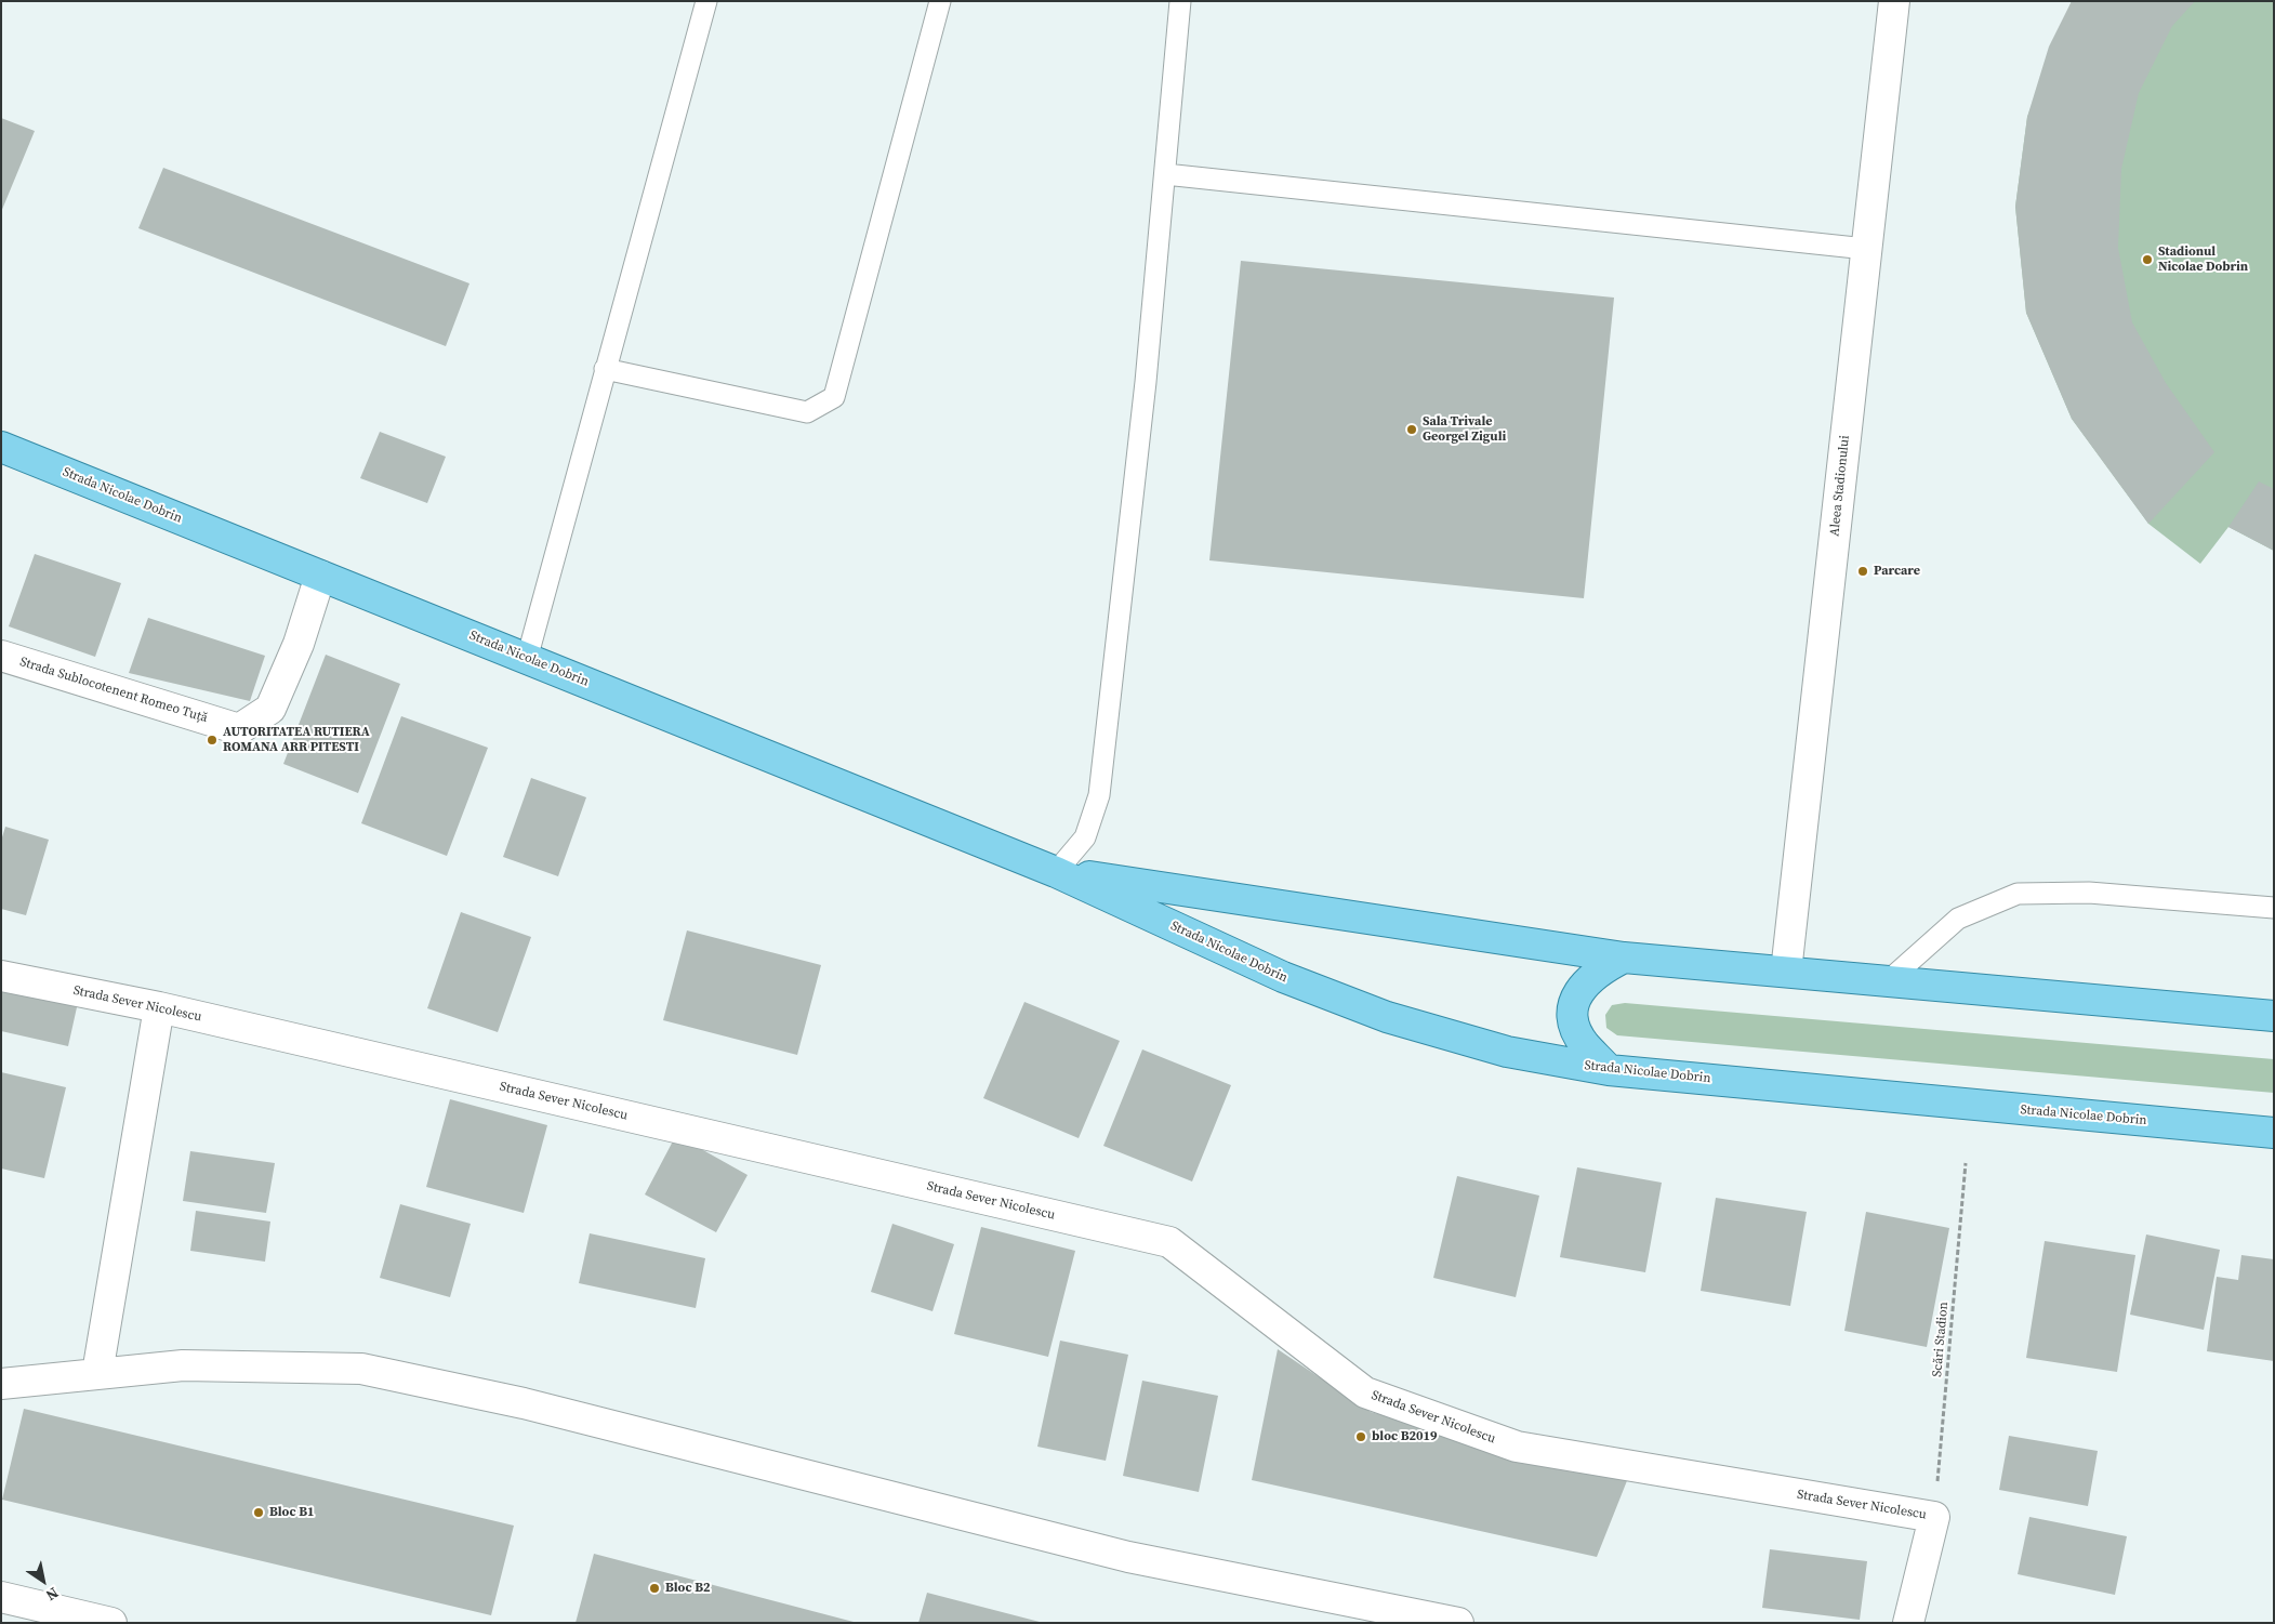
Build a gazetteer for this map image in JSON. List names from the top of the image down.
{
  "streets": {
    "main road": ["Strada Nicolae Dobrin"],
    "street": ["Aleea Stadionului", "Strada Sublocotenent Romeo Tuță", "Strada Sever Nicolescu"],
    "path": ["Scări Stadion"]
  },
  "crossings": [
    ["Aleea Stadionului", "Strada Nicolae Dobrin"],
    ["Strada Nicolae Dobrin", "Strada Sublocotenent Romeo Tuță"],
    ["Strada Sever Nicolescu", "Scări Stadion"]
  ],
  "places": [
    "Stadionul Nicolae Dobrin",
    "Sala Trivale Georgel Ziguli",
    "Parcare",
    "AUTORITATEA RUTIERA ROMANA ARR PITESTI",
    "bloc B2019",
    "Bloc B1",
    "Bloc B2"
  ],
  "north": "bottom right"
}
